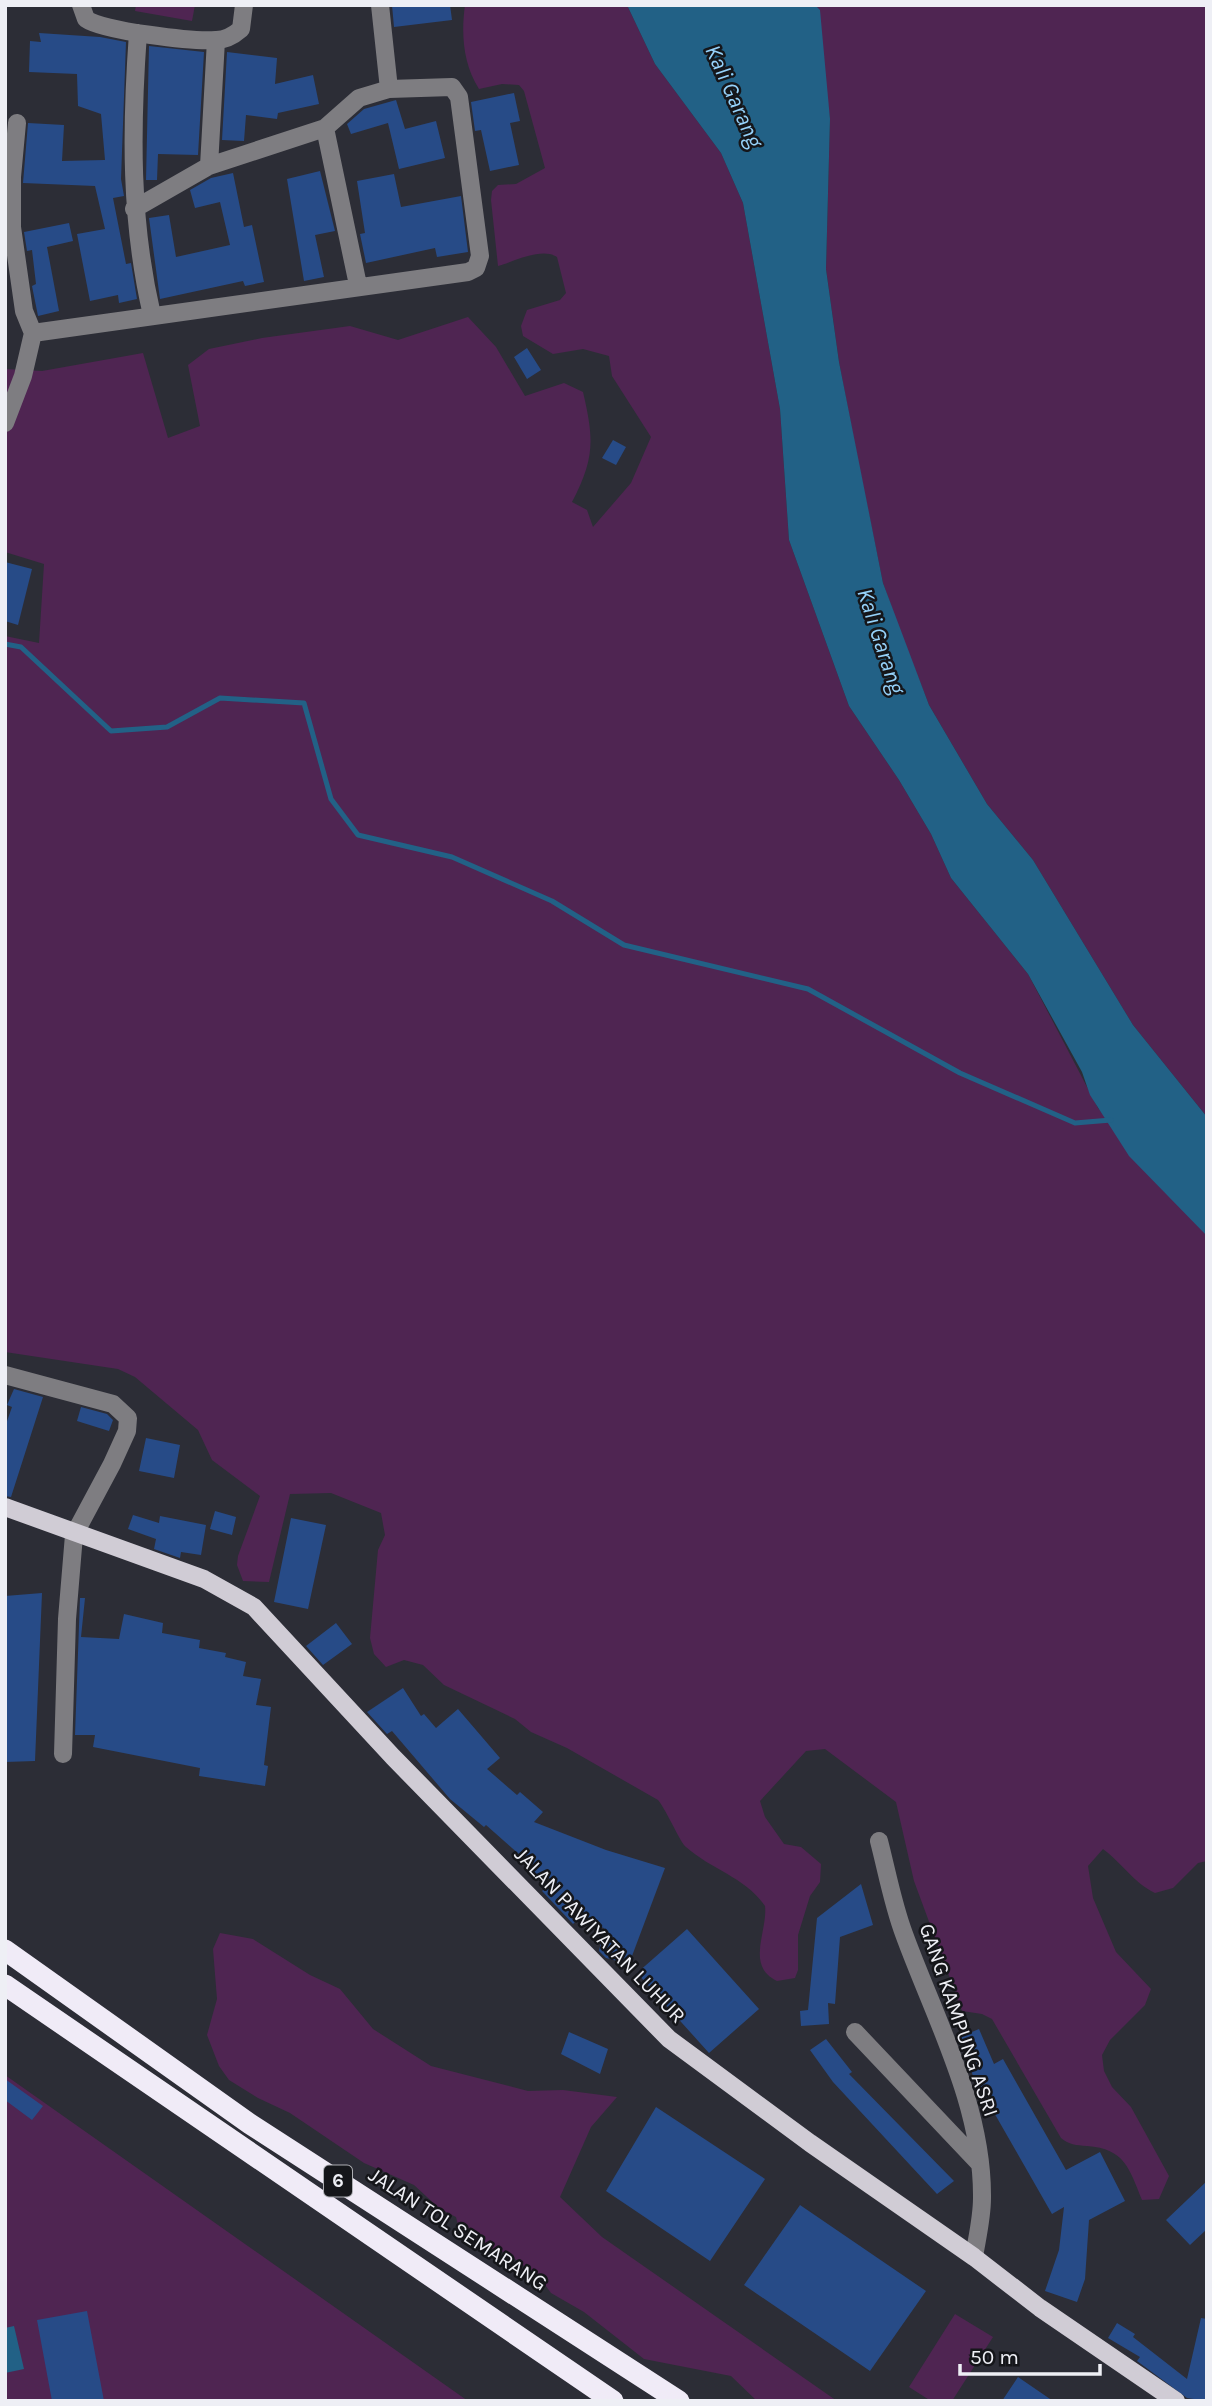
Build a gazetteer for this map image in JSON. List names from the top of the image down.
{
  "streets": {
    "highway": ["6", "JALAN TOL SEMARANG"],
    "main road": ["JALAN PAWIYATAN LUHUR"],
    "street": ["GANG KAMPUNG ASRI"]
  },
  "crossings": [
    ["JALAN PAWIYATAN LUHUR", "GANG KAMPUNG ASRI"]
  ],
  "water": ["Kali Garang"],
  "scale_bar": "50 m"
}
